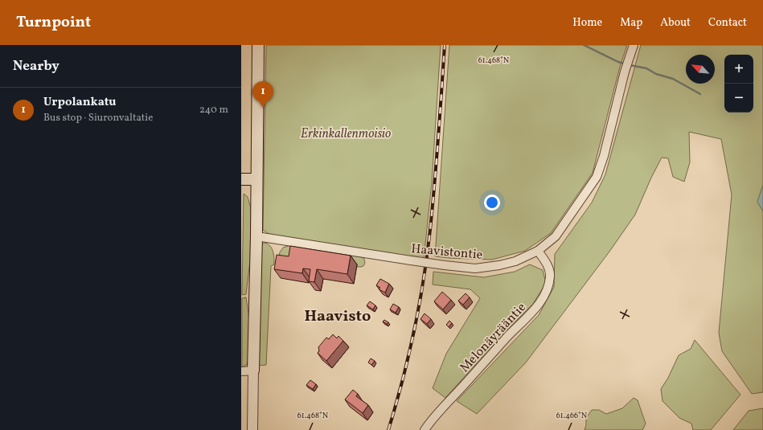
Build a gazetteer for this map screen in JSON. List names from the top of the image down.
{
  "streets": {
    "street": ["Haavistontie", "Melonäyrääntie"]
  },
  "crossings": [
    ["Haavistontie", "Melonäyrääntie"]
  ],
  "districts": ["Haavisto"],
  "parks": ["Erkinkallenmoisio"],
  "north": "top left",
  "page": {
    "header": "Turnpoint",
    "nav": [
      "Home",
      "Map",
      "About",
      "Contact"
    ],
    "heading": "Nearby",
    "map_buttons": ["+", "−"],
    "pins": "1",
    "list": [
      {
        "mark": "1",
        "name": "Urpolankatu",
        "note": "Bus stop · Siuronvaltatie",
        "value": "240 m"
      }
    ]
  },
  "coordinates": ["61.468°N", "61.466°N"]
}
